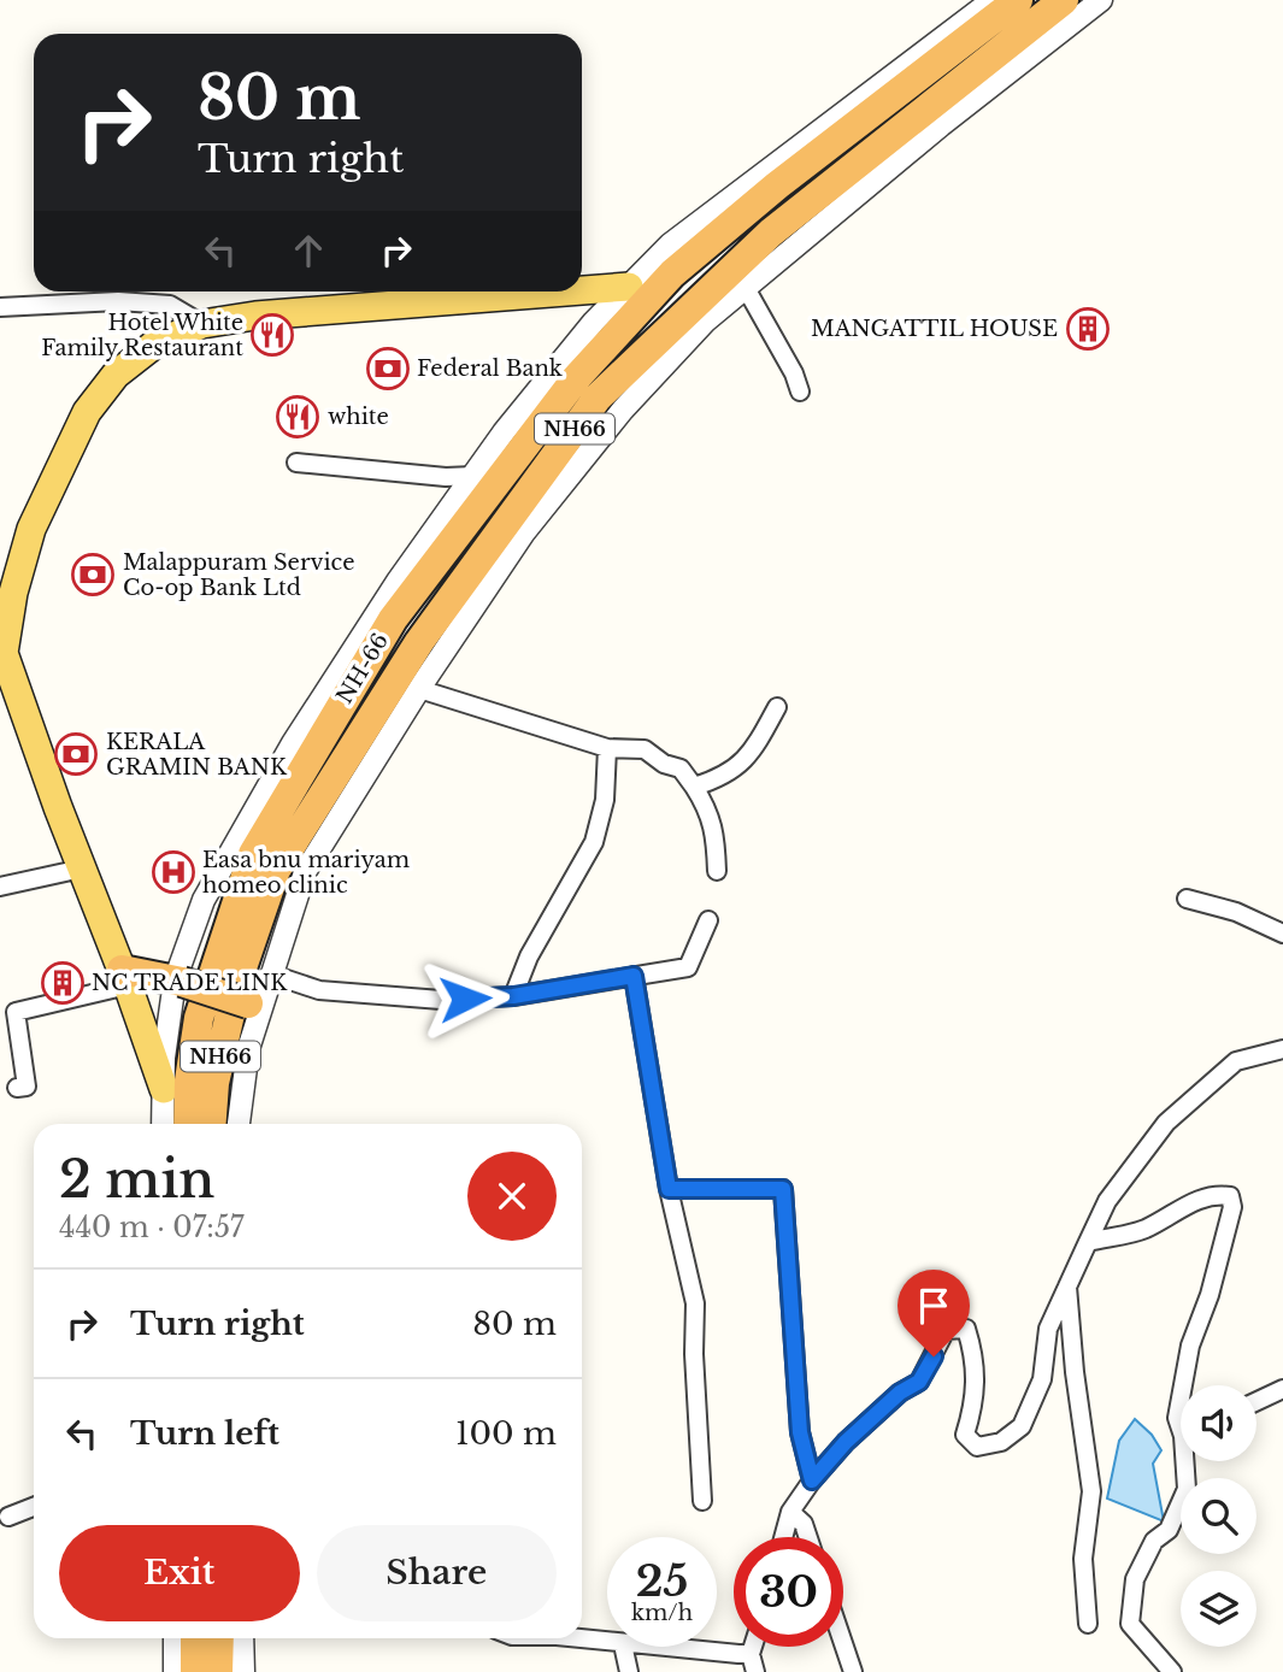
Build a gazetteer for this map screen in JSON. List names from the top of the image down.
{
  "streets": {
    "highway": ["NH66", "NH-66"]
  },
  "places": {
    "building": ["MANGATTIL HOUSE", "NC TRADE LINK"],
    "restaurant": ["Hotel White Family Restaurant", "white"],
    "bank": ["Federal Bank", "Malappuram Service Co-op Bank Ltd", "KERALA GRAMIN BANK"],
    "hospital": ["Easa bnu mariyam homeo clinic"]
  },
  "page": {
    "turn": ["80 m", "Turn right"],
    "heading": ["2 min", "440 m · 07:57"],
    "list": [
      {
        "name": "Turn right",
        "value": "80 m"
      },
      {
        "name": "Turn left",
        "value": "100 m"
      }
    ],
    "buttons": ["Exit", "Share"],
    "speed": "25 km/h",
    "limit": "30"
  }
}
